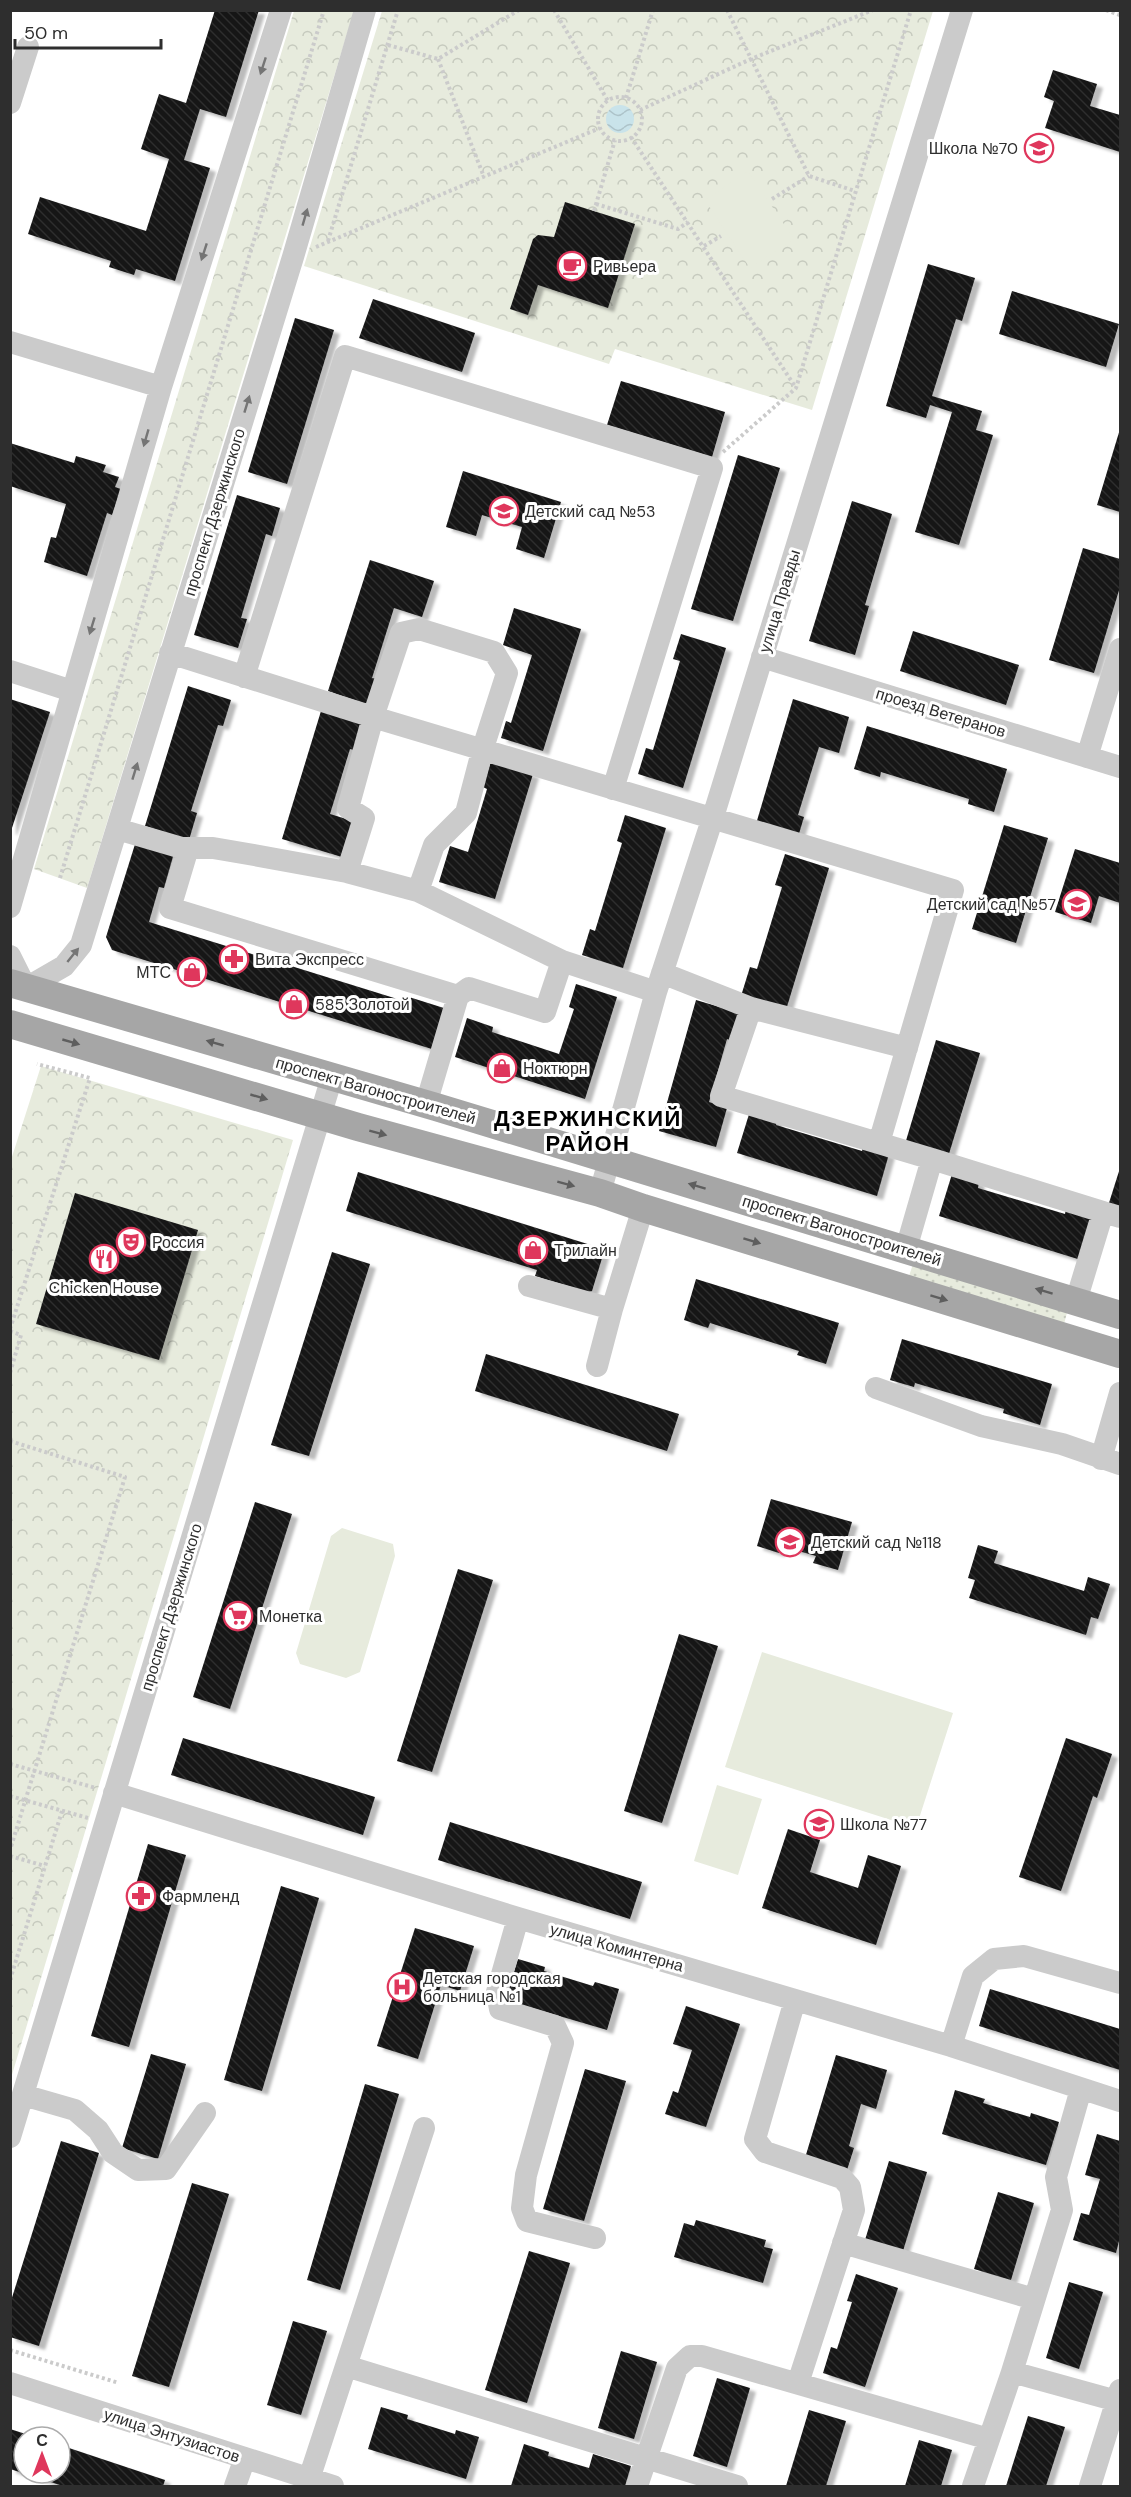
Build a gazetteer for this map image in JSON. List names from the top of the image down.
{
  "streets": {
    "main road": ["проспект Вагоностроителей"],
    "street": [
      "проспект Дзержинского",
      "улица Правды",
      "проезд Ветеранов",
      "улица Коминтерна",
      "улица Энтузиастов"
    ]
  },
  "crossings": [
    ["проспект Дзержинского", "проспект Вагоностроителей"],
    ["проспект Дзержинского", "улица Коминтерна"],
    ["улица Правды", "проезд Ветеранов"],
    ["улица Правды", "проспект Вагоностроителей"]
  ],
  "districts": ["ДЗЕРЖИНСКИЙ РАЙОН"],
  "places": {
    "school or university": [
      "Школа №70",
      "Детский сад №53",
      "Детский сад №57",
      "Детский сад №118",
      "Школа №77"
    ],
    "cafe": ["Ривьера"],
    "pharmacy": ["Вита Экспресс", "Фармленд"],
    "shop": [
      "МТС",
      "585 Золотой",
      "Ноктюрн",
      "Трилайн"
    ],
    "theatre": ["Россия"],
    "restaurant": ["Chicken House"],
    "supermarket": ["Монетка"],
    "hospital": ["Детская городская больница №1"]
  },
  "scale_bar": "50 m",
  "north": "top"
}
